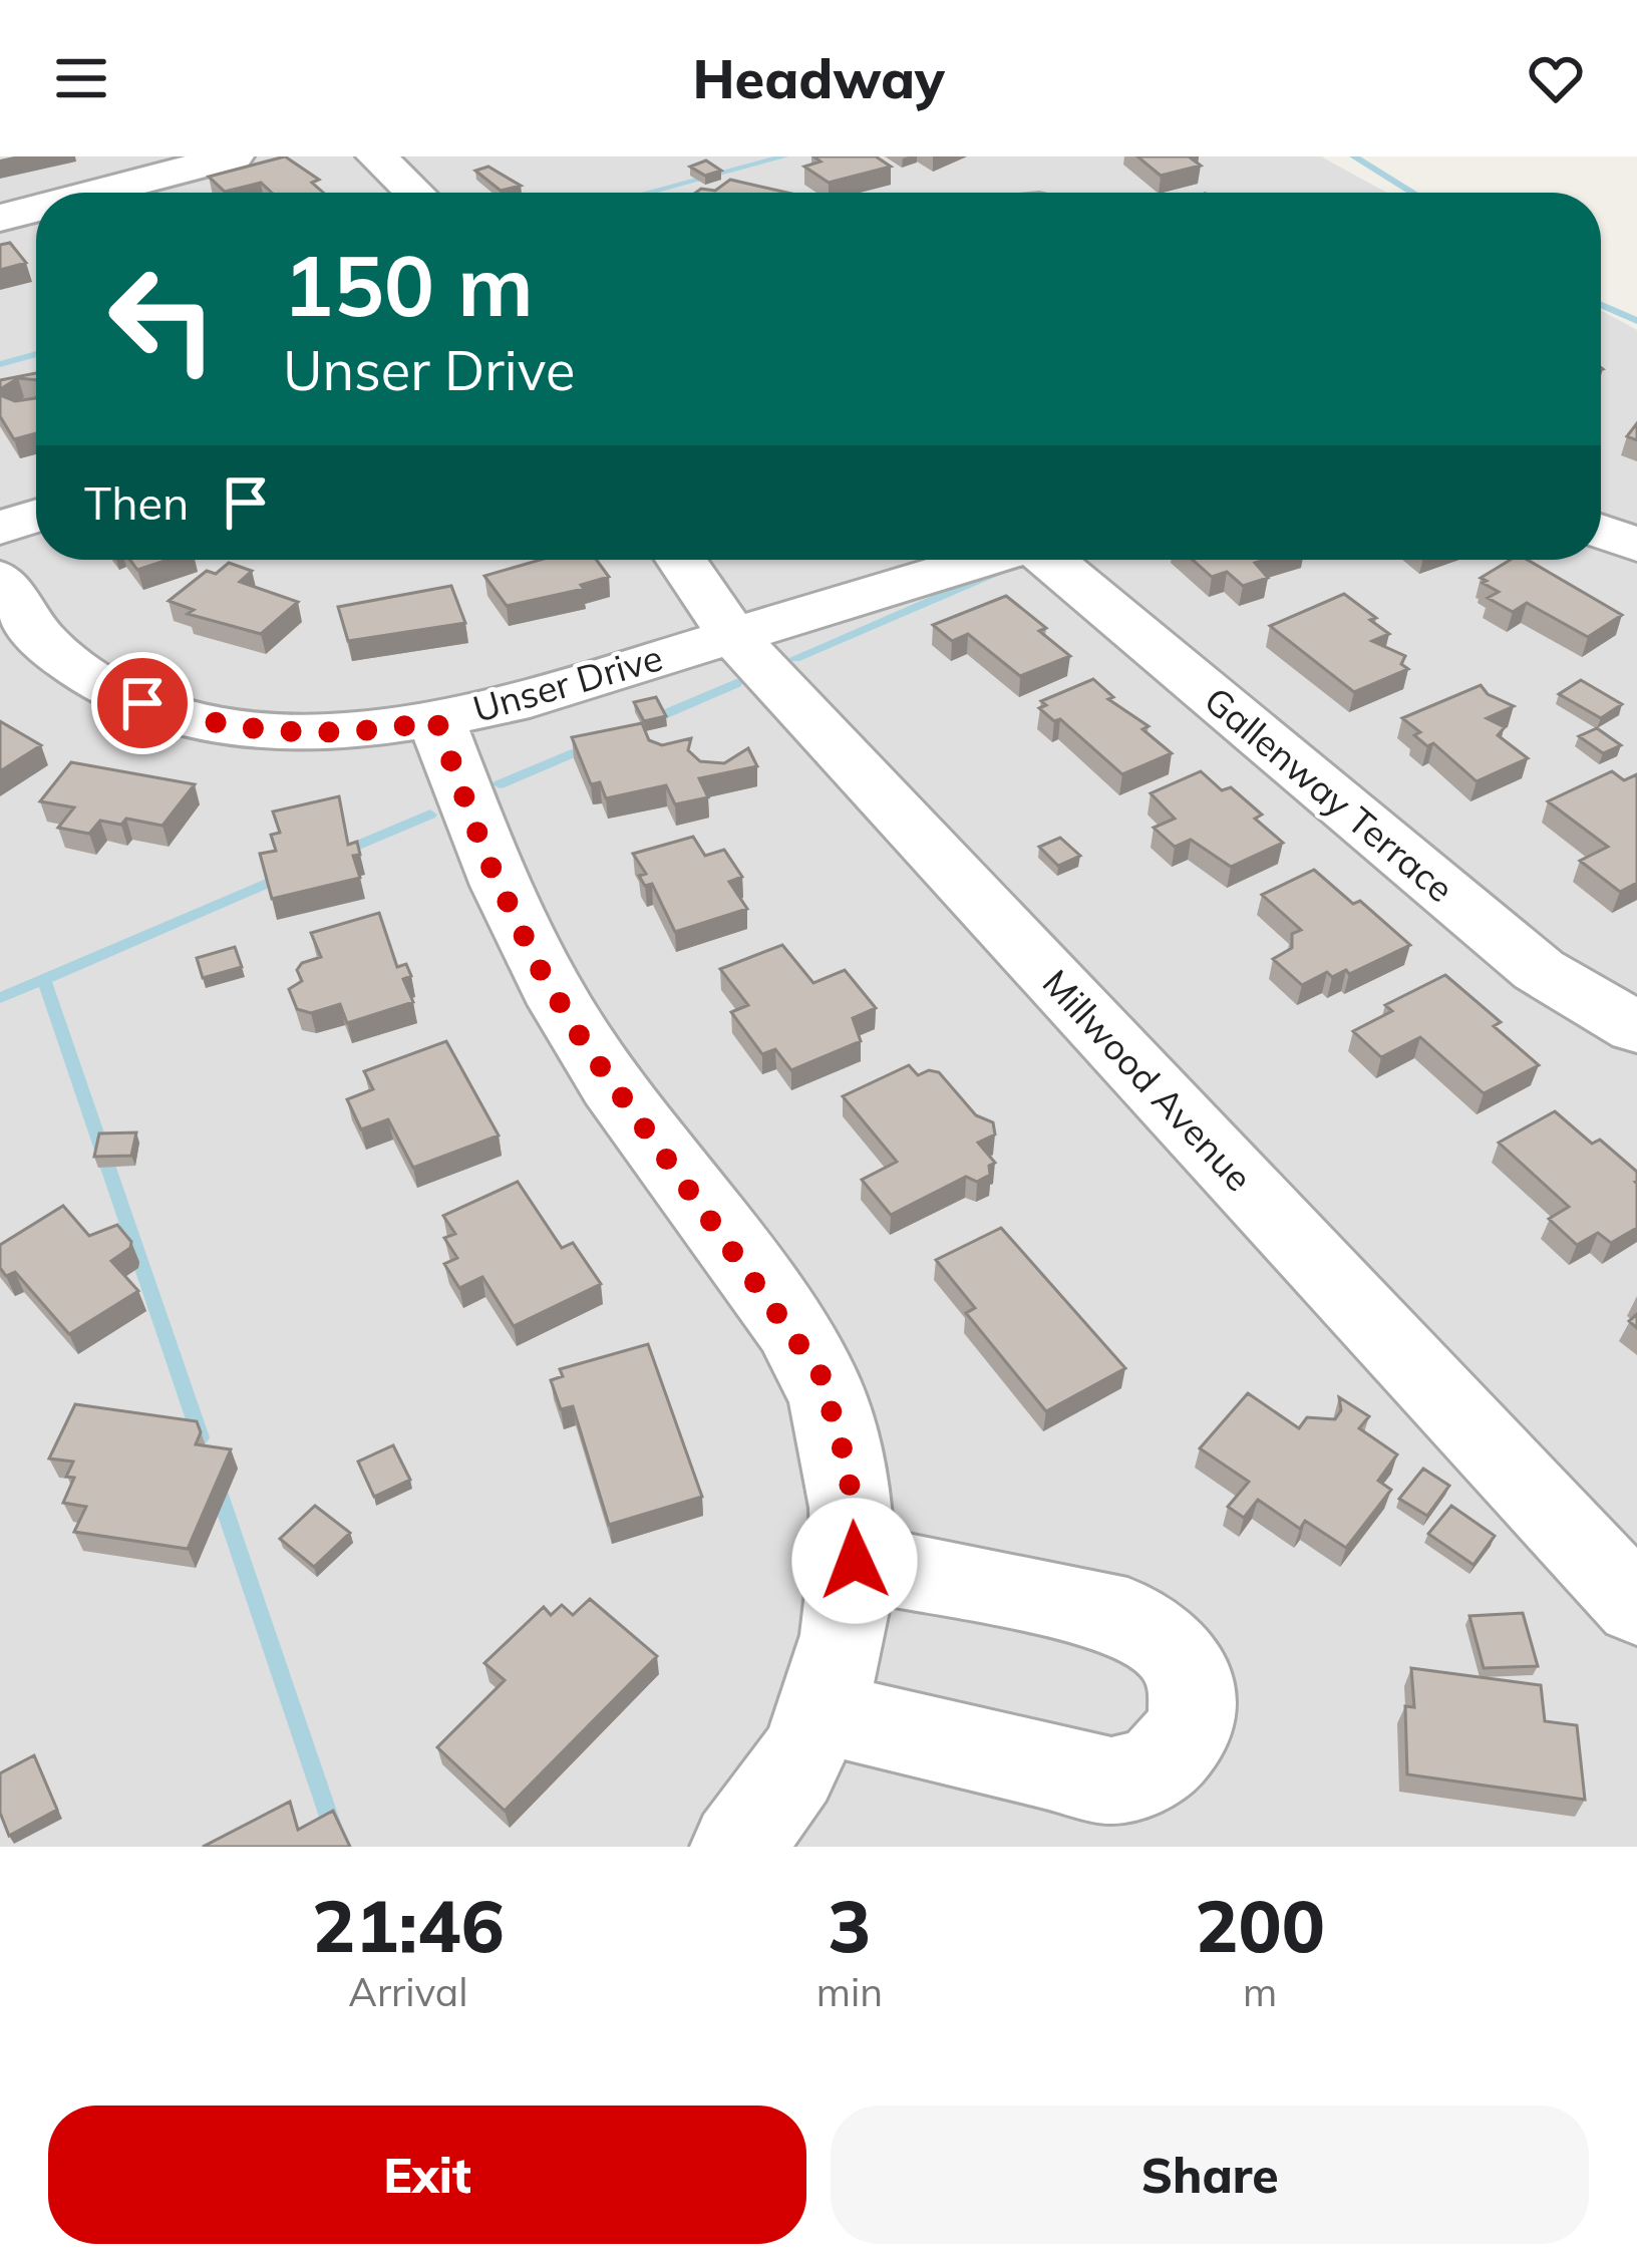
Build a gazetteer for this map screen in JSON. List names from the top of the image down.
{
  "streets": {
    "street": ["Unser Drive", "Gallenway Terrace", "Millwood Avenue"]
  },
  "crossings": [
    ["Unser Drive", "Millwood Avenue"]
  ],
  "page": {
    "header": "Headway",
    "turn": ["150 m", "Unser Drive"],
    "then": "Then",
    "eta": [
      "21:46",
      "Arrival",
      "3",
      "min",
      "200",
      "m"
    ],
    "buttons": ["Exit", "Share"]
  }
}
